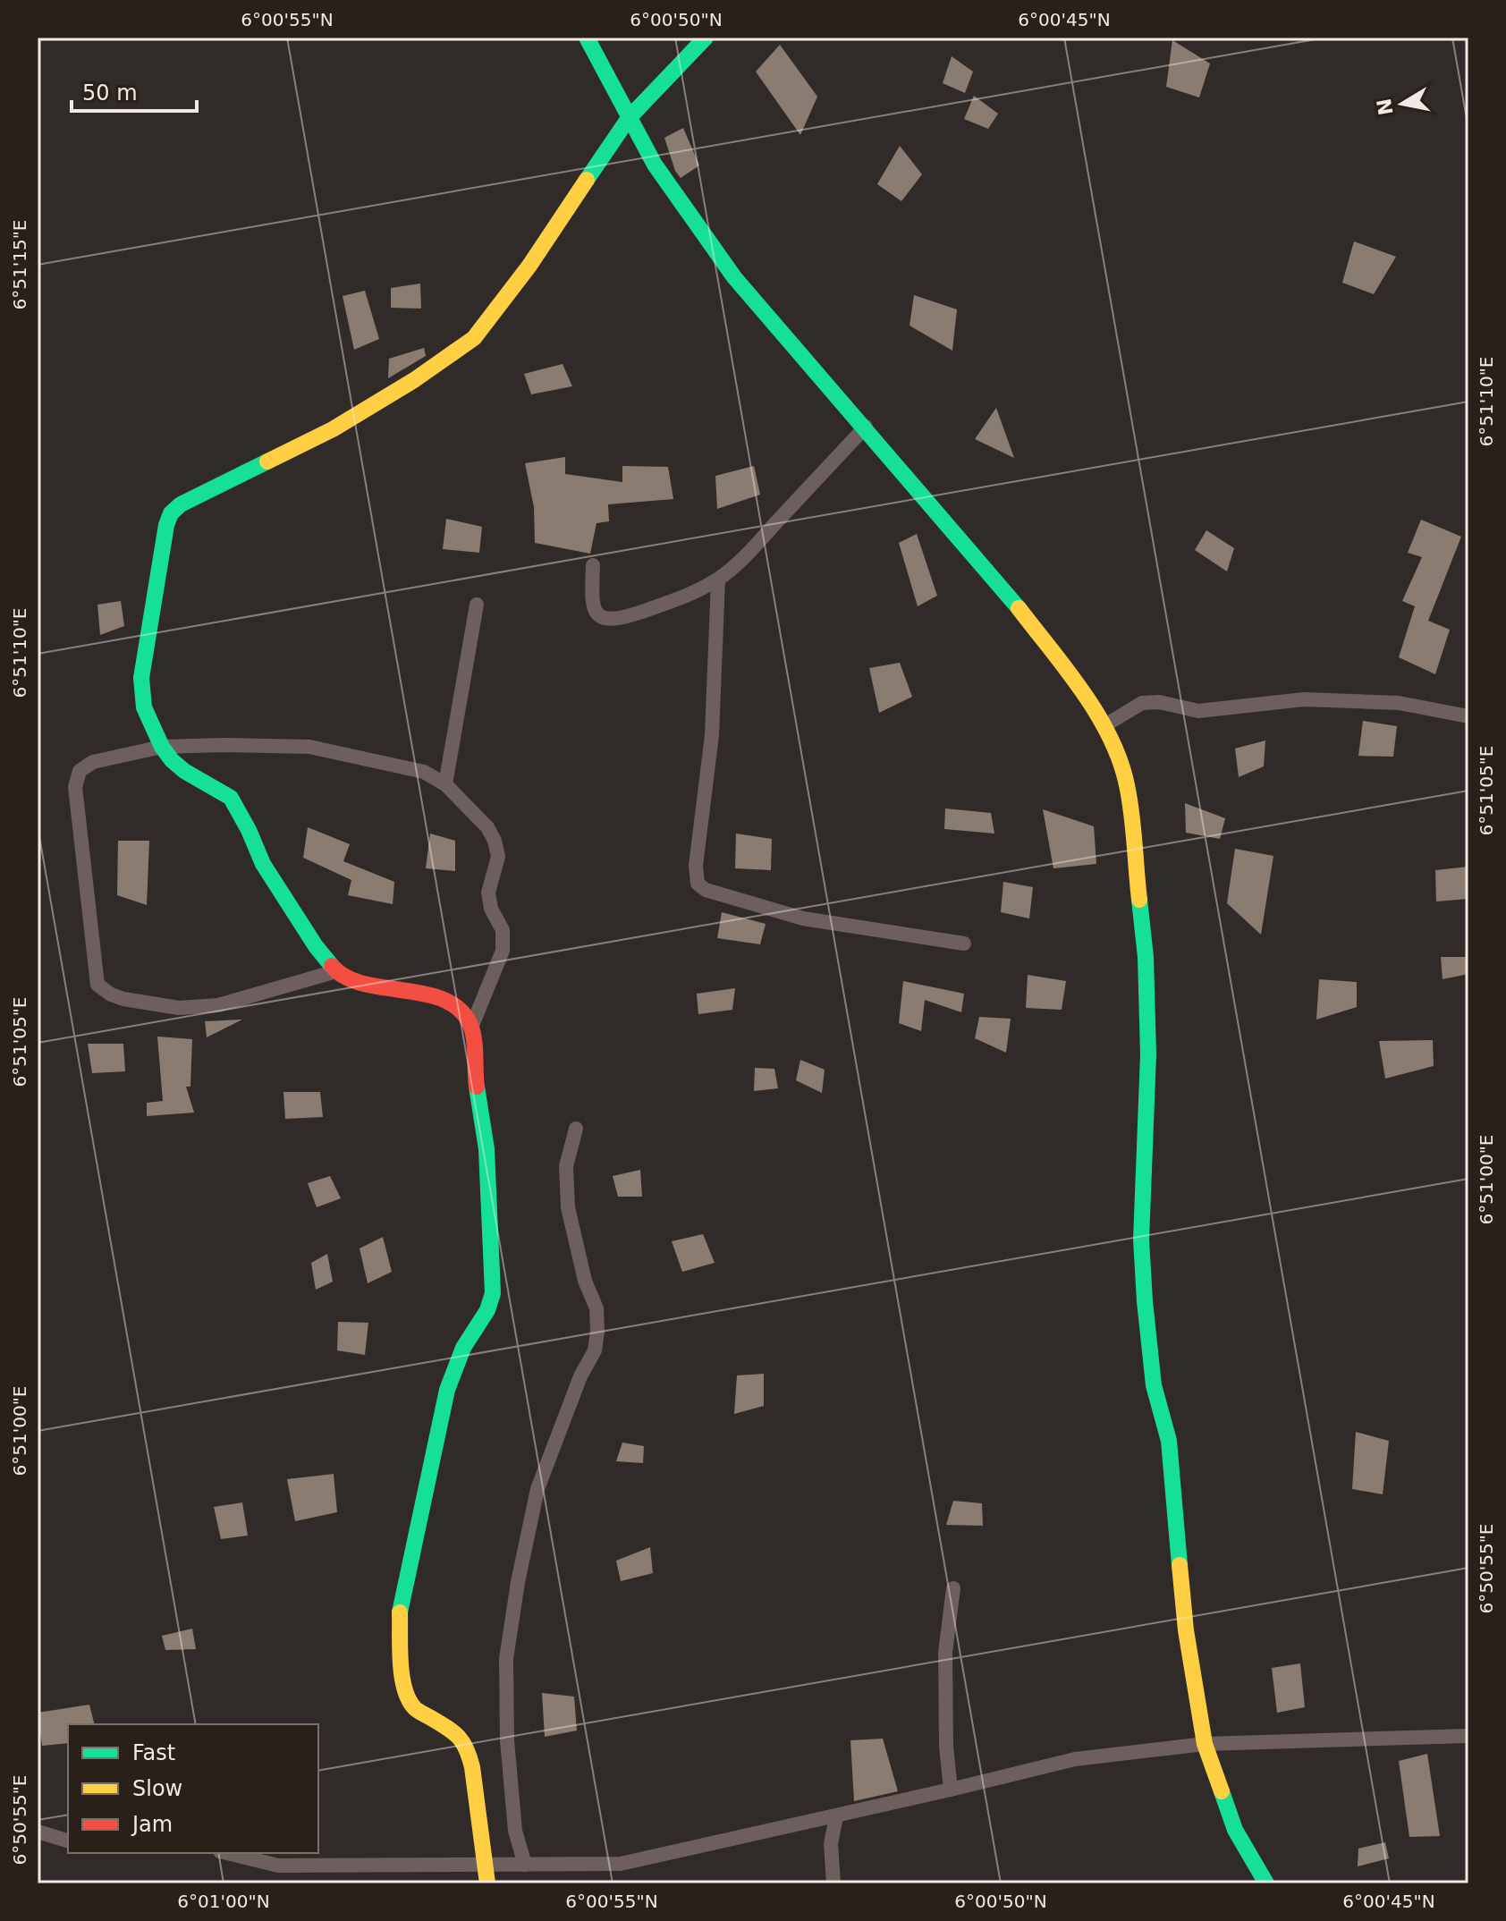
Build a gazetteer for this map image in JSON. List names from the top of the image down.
{
  "legend": ["Fast", "Slow", "Jam"],
  "scale_bar": "50 m",
  "north": "left",
  "coordinates": [
    "6°00'55\"N",
    "6°00'50\"N",
    "6°00'45\"N",
    "6°51'15\"E",
    "6°51'10\"E",
    "6°51'05\"E",
    "6°51'00\"E",
    "6°50'55\"E",
    "6°01'00\"N"
  ]
}
